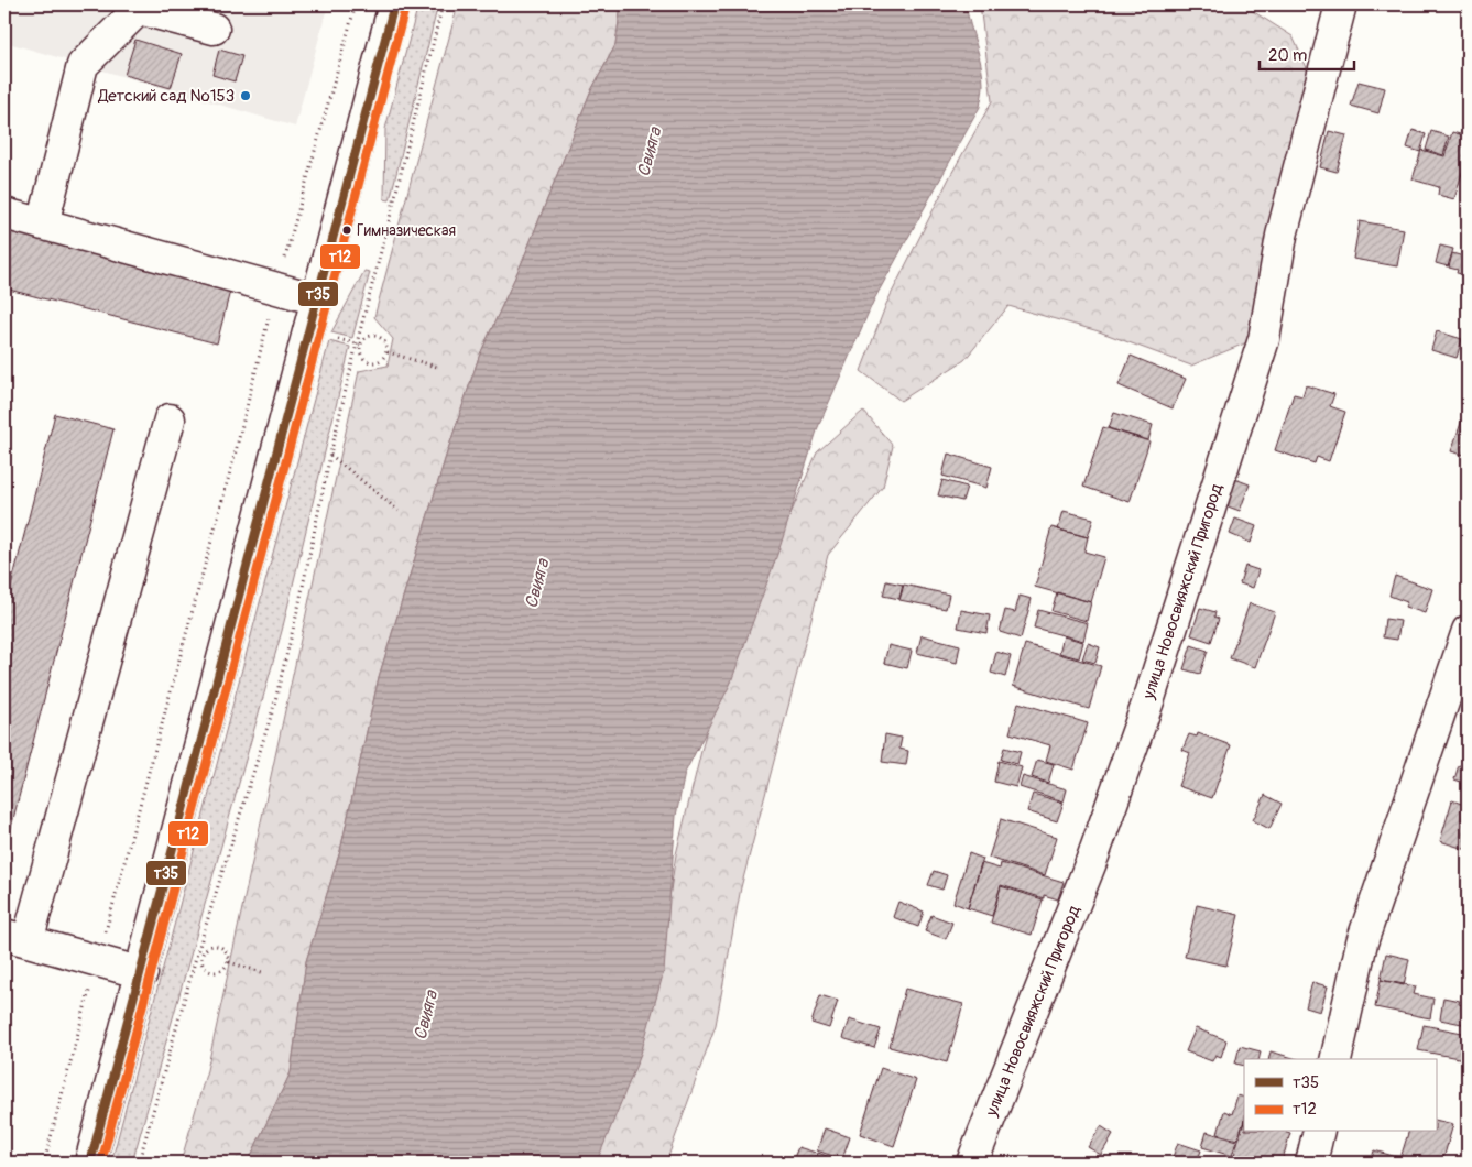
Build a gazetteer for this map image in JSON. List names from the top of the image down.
{
  "streets": {
    "street": ["улица Новосвияжский Пригород"]
  },
  "water": ["Свияга"],
  "places": ["Детский сад №153", "Гимназическая"],
  "lines": ["transit line т35", "transit line т12"],
  "legend": ["т35", "т12"],
  "scale_bar": "20 m"
}
